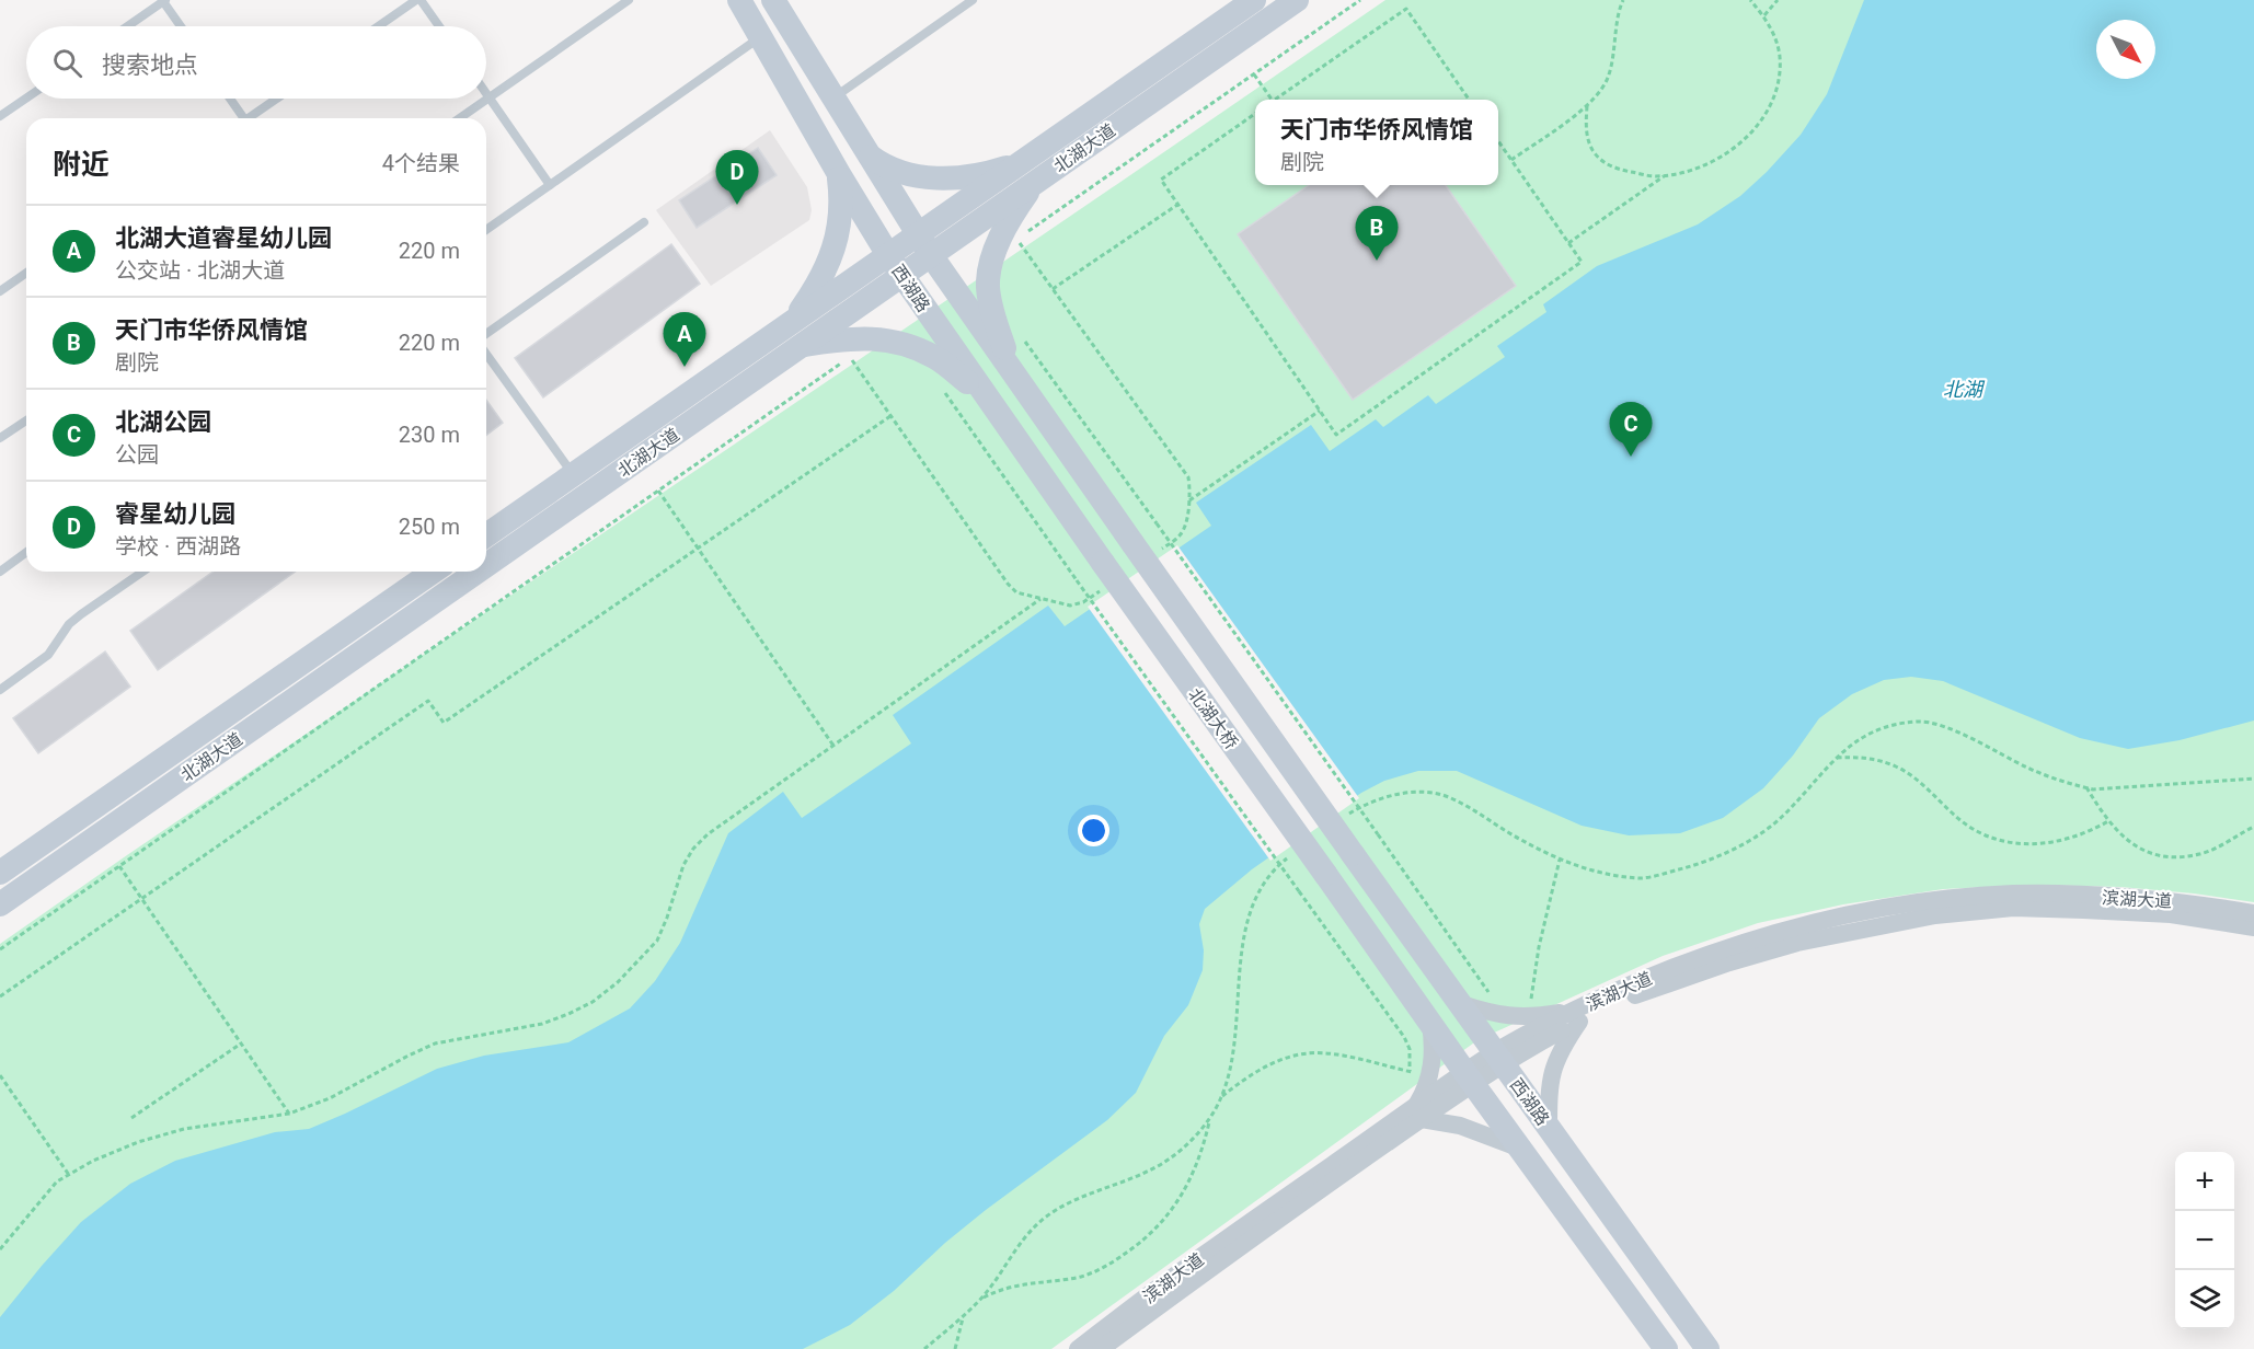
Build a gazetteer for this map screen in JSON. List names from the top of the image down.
{
  "streets": {
    "main road": ["北湖大道", "西湖路", "北湖大桥"],
    "street": ["滨湖大道"]
  },
  "crossings": [
    ["北湖大道", "西湖路"],
    ["西湖路", "北湖大桥"],
    ["西湖路", "滨湖大道"]
  ],
  "water": ["北湖"],
  "north": "bottom right",
  "page": {
    "search": "搜索地点",
    "popup": ["天门市华侨风情馆", "剧院"],
    "heading": ["附近", "4个结果"],
    "pins": [
      "D",
      "B",
      "A",
      "C"
    ],
    "list": [
      {
        "mark": "A",
        "name": "北湖大道睿星幼儿园",
        "note": "公交站 · 北湖大道",
        "value": "220 m"
      },
      {
        "mark": "B",
        "name": "天门市华侨风情馆",
        "note": "剧院",
        "value": "220 m"
      },
      {
        "mark": "C",
        "name": "北湖公园",
        "note": "公园",
        "value": "230 m"
      },
      {
        "mark": "D",
        "name": "睿星幼儿园",
        "note": "学校 · 西湖路",
        "value": "250 m"
      }
    ],
    "map_buttons": ["+", "−"]
  }
}
